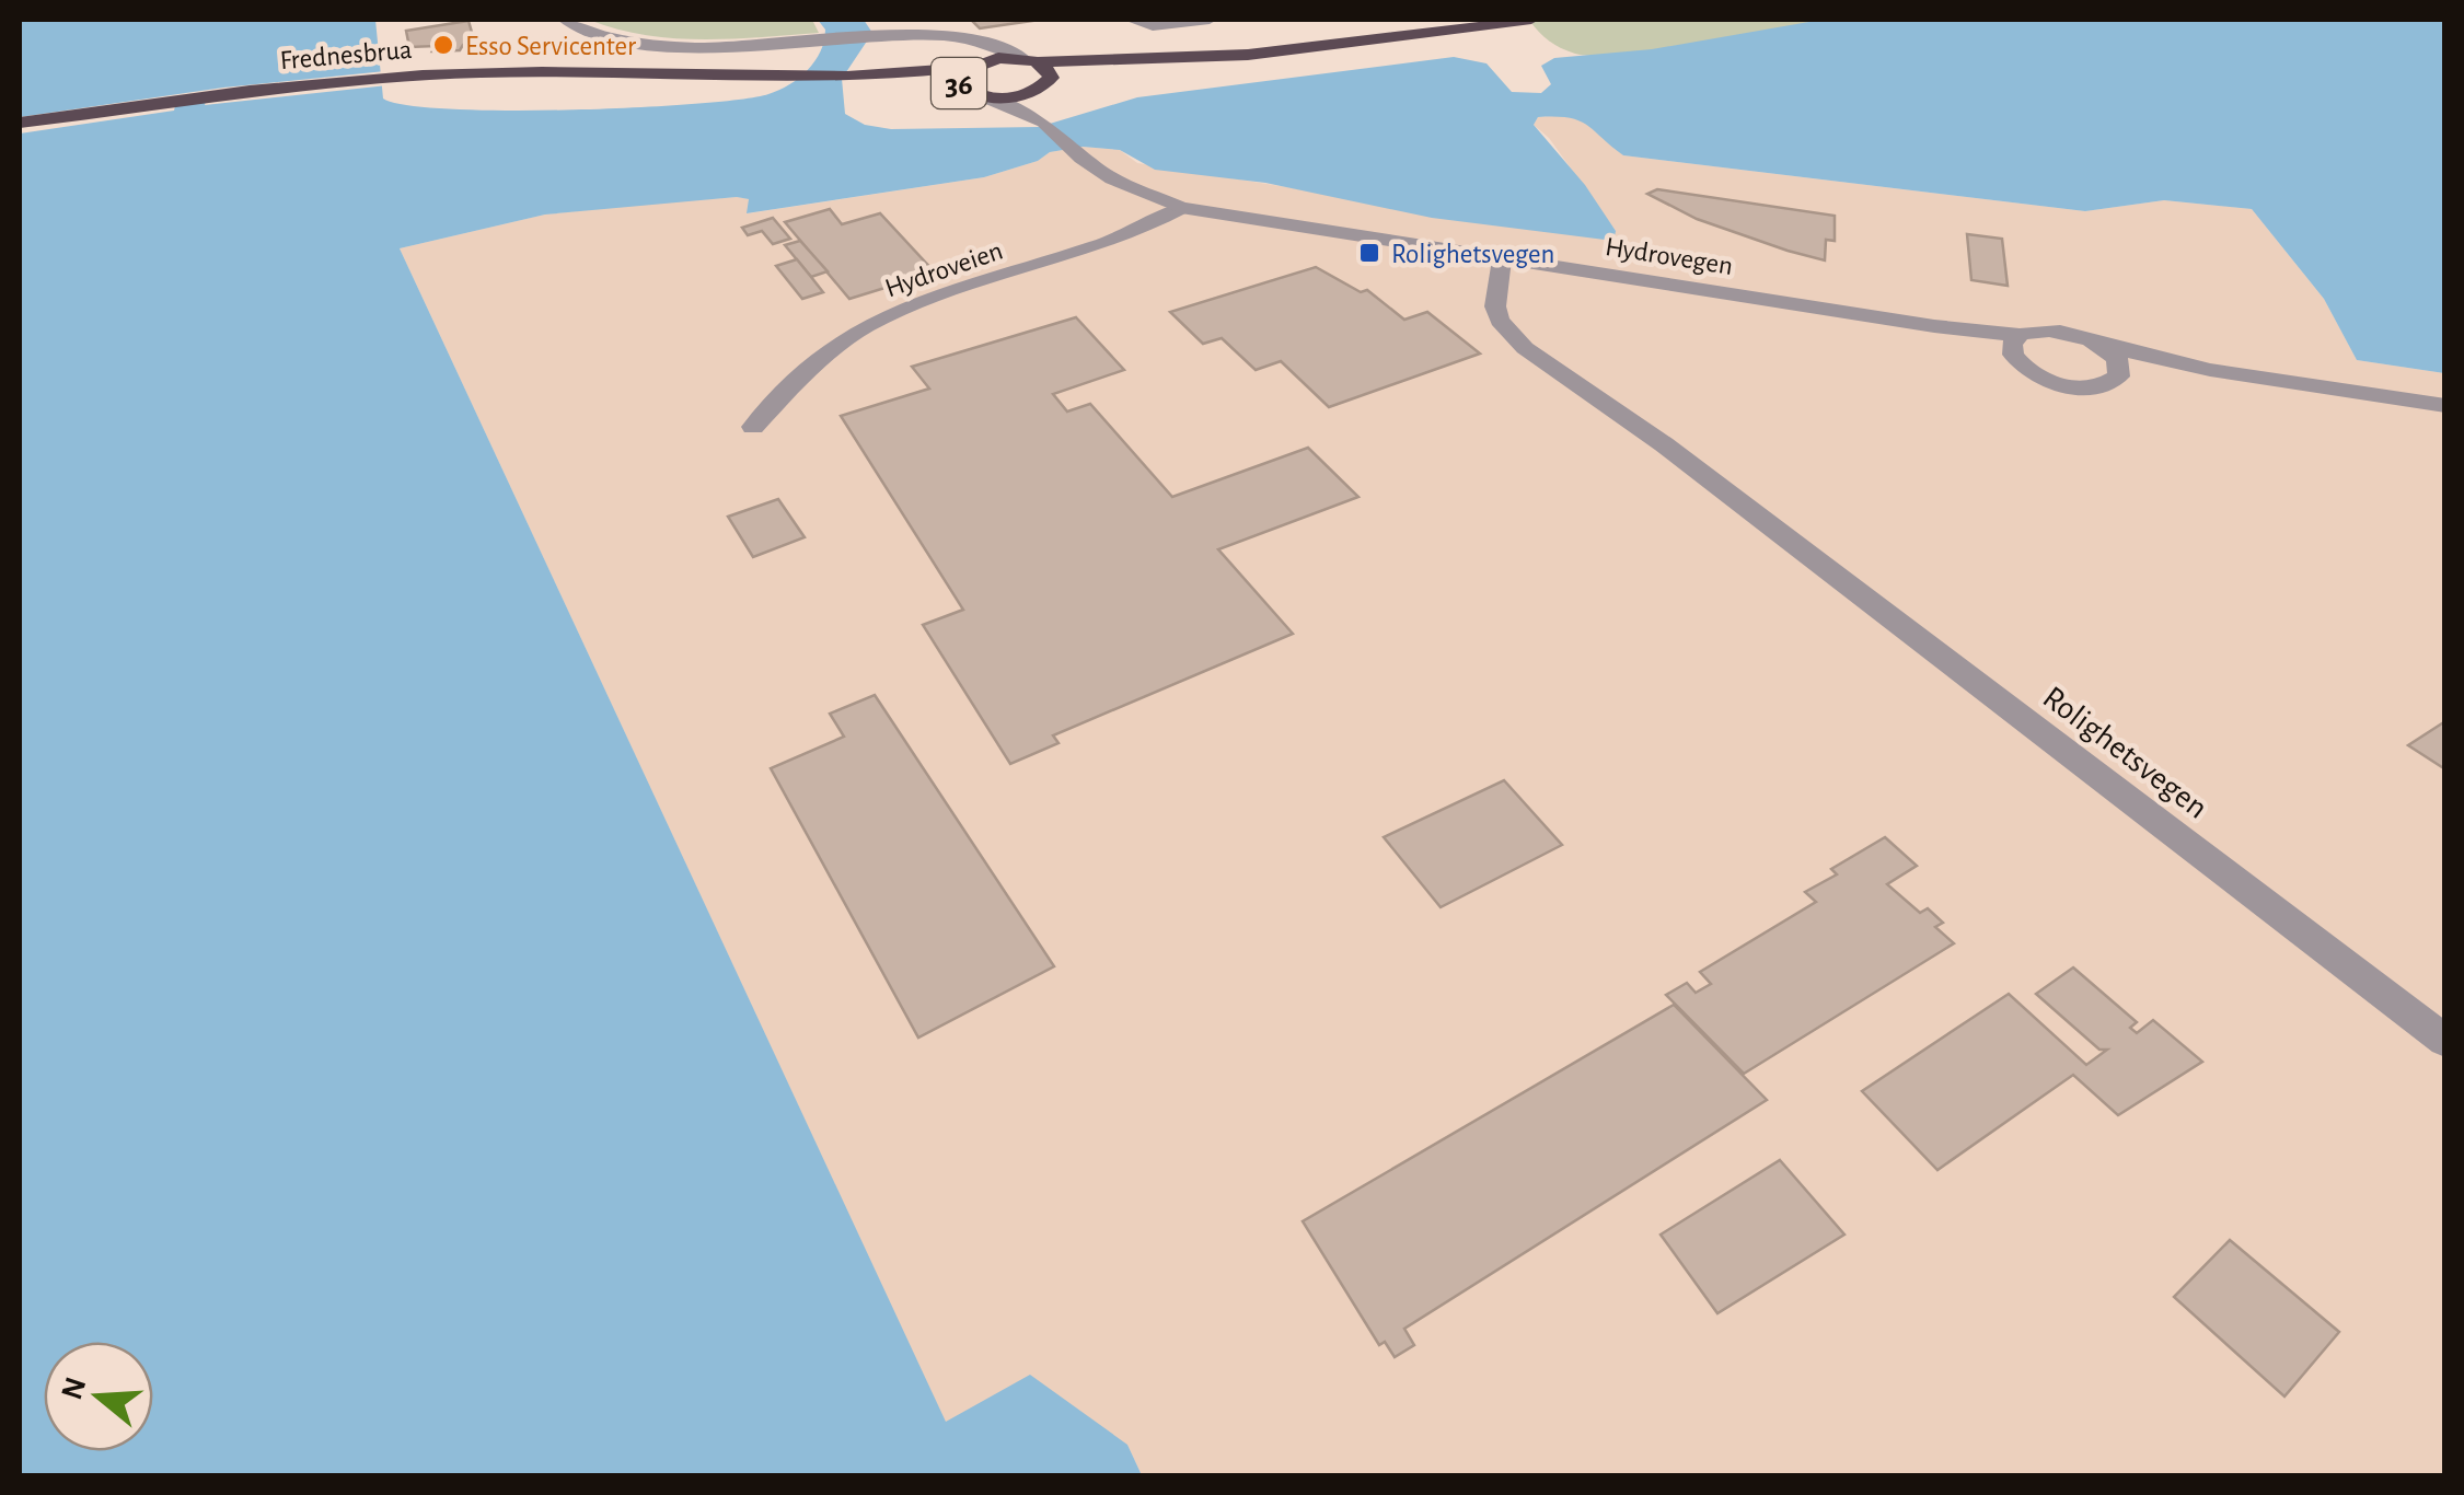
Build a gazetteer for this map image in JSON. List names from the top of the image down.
{
  "streets": {
    "highway": ["Frednesbrua", "36"],
    "street": ["Hydrovegen", "Hydroveien", "Rolighetsvegen"]
  },
  "crossings": [
    ["Frednesbrua", "36"],
    ["Hydrovegen", "Hydroveien"],
    ["Hydrovegen", "Rolighetsvegen"]
  ],
  "places": {
    "other": ["Esso Servicenter"],
    "transit": ["Rolighetsvegen"]
  },
  "north": "left"
}
